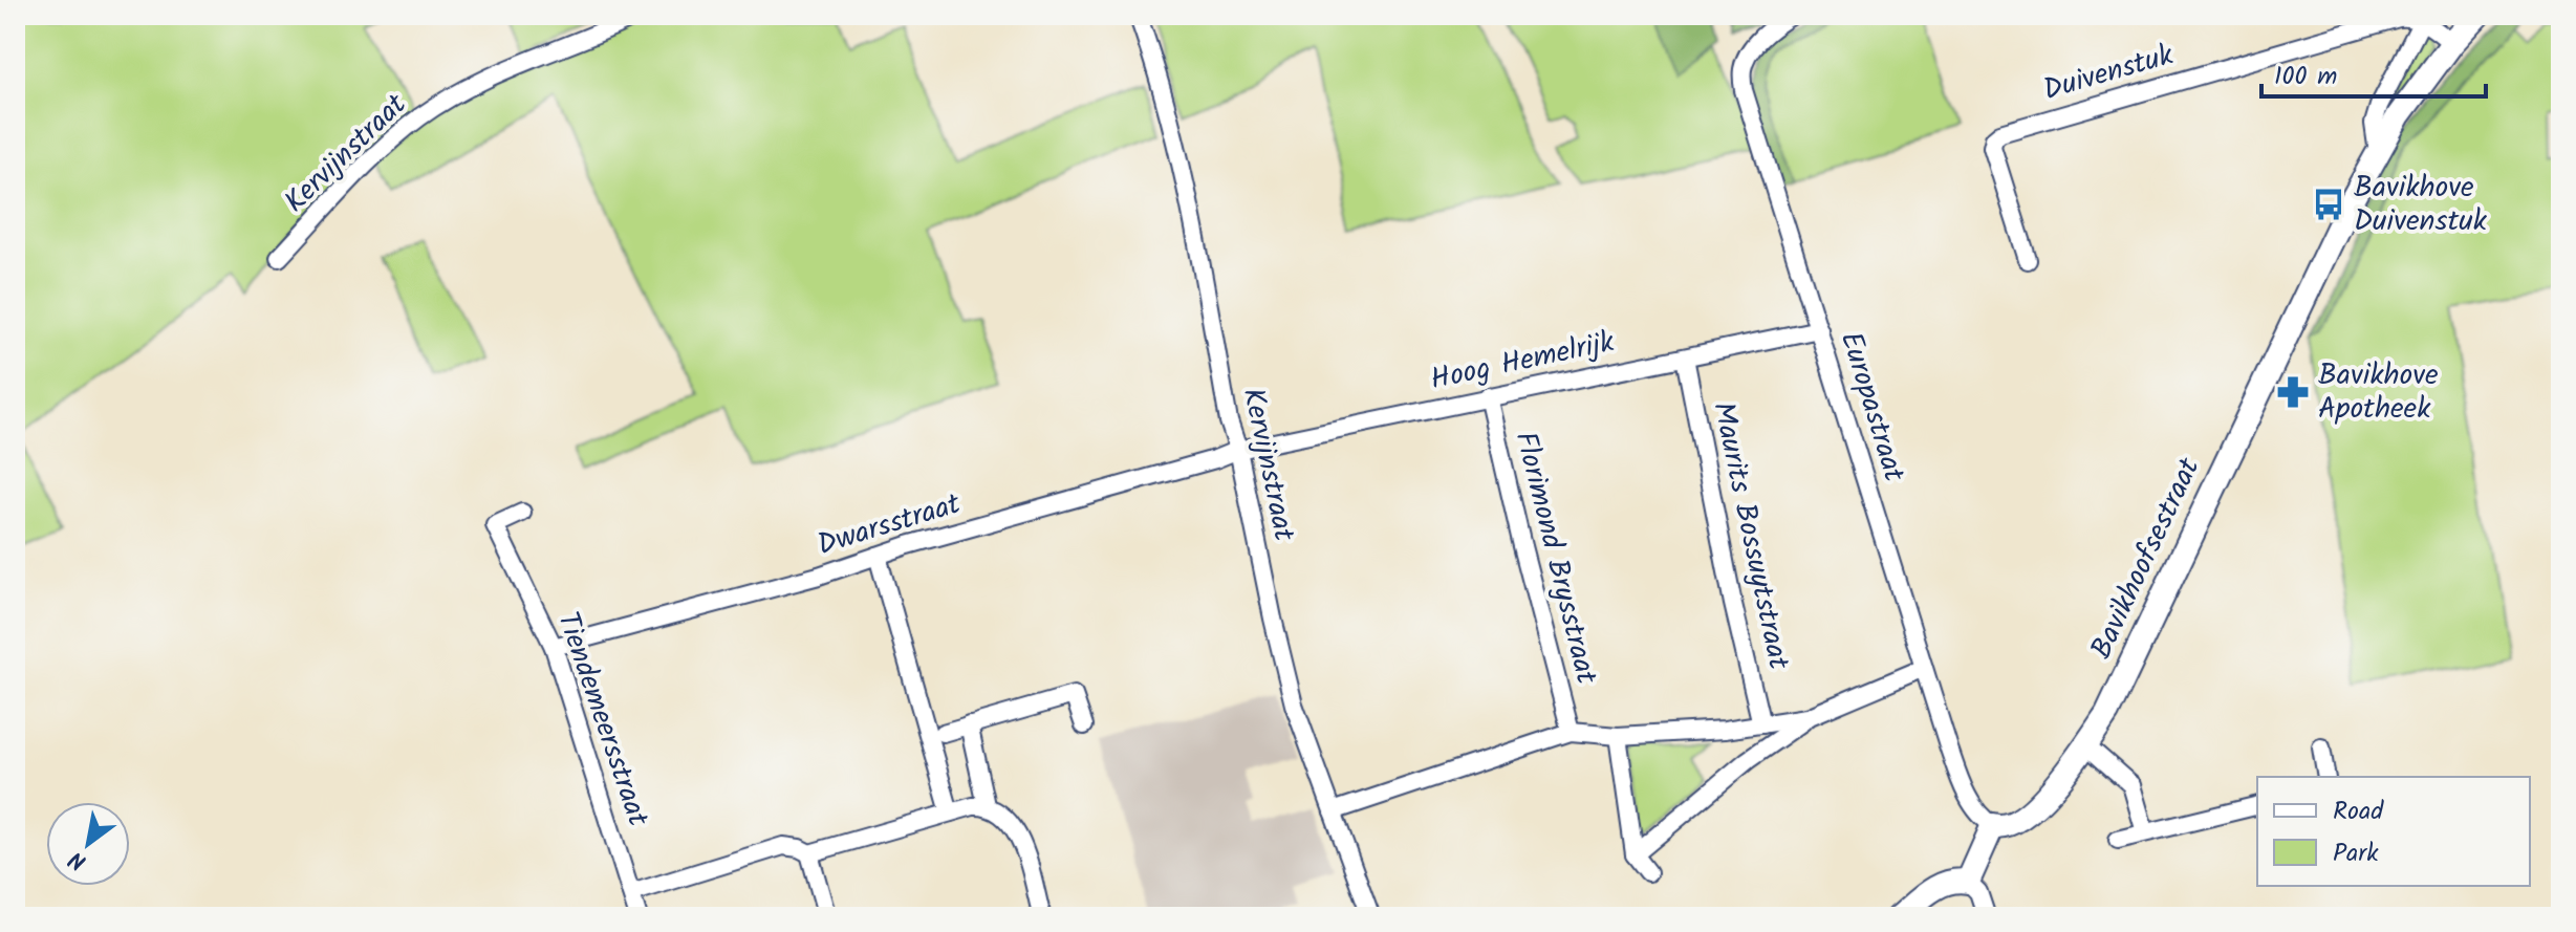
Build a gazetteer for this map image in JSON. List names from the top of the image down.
{
  "streets": {
    "street": [
      "Duivenstuk",
      "Kervijnstraat",
      "Hoog Hemelrijk",
      "Europastraat",
      "Dwarsstraat",
      "Maurits Bossuytstraat",
      "Florimond Brysstraat",
      "Bavikhoofsestraat",
      "Tiendemeersstraat"
    ]
  },
  "crossings": [
    ["Kervijnstraat", "Hoog Hemelrijk"],
    ["Kervijnstraat", "Dwarsstraat"],
    ["Hoog Hemelrijk", "Europastraat"],
    ["Hoog Hemelrijk", "Dwarsstraat"],
    ["Hoog Hemelrijk", "Maurits Bossuytstraat"],
    ["Hoog Hemelrijk", "Florimond Brysstraat"],
    ["Europastraat", "Bavikhoofsestraat"],
    ["Dwarsstraat", "Tiendemeersstraat"]
  ],
  "places": {
    "bus stop": ["Bavikhove Duivenstuk"],
    "pharmacy": ["Bavikhove Apotheek"]
  },
  "legend": ["Road", "Park"],
  "scale_bar": "100 m",
  "north": "bottom left"
}
